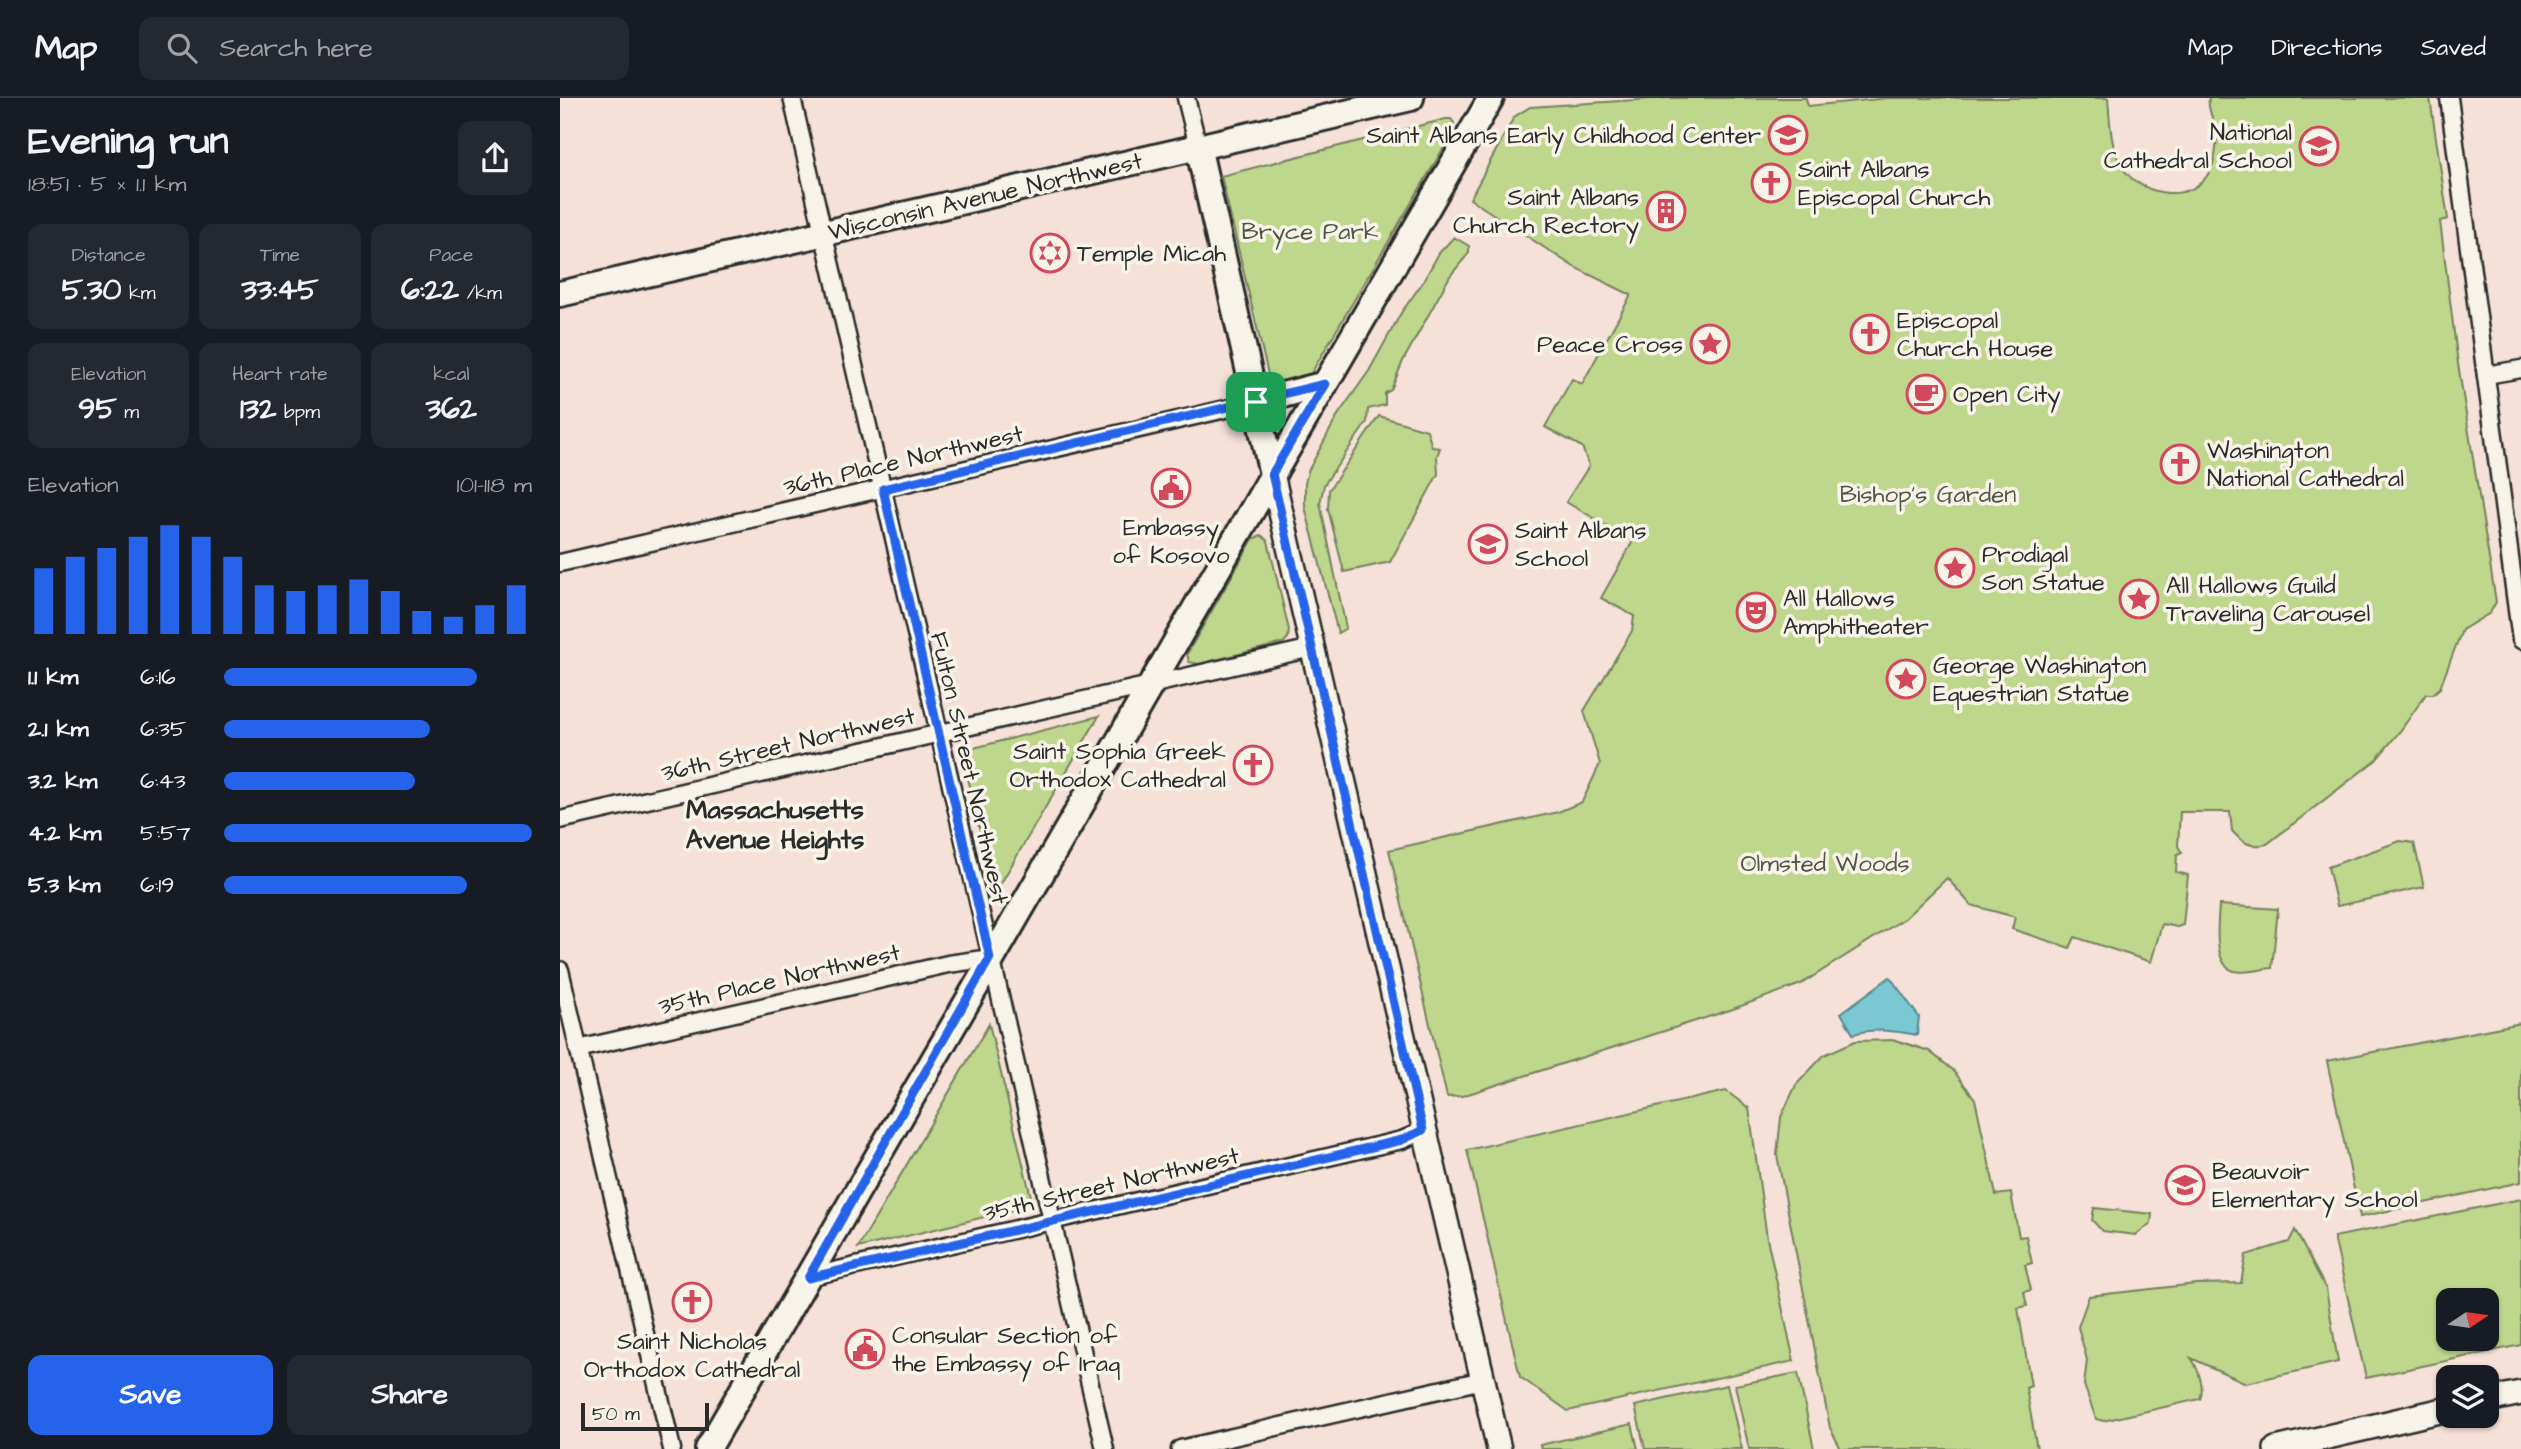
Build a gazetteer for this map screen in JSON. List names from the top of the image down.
{
  "streets": {
    "main road": ["Wisconsin Avenue Northwest"],
    "street": [
      "36th Place Northwest",
      "36th Street Northwest",
      "Fulton Street Northwest",
      "35th Place Northwest",
      "35th Street Northwest"
    ]
  },
  "crossings": [
    ["Wisconsin Avenue Northwest", "Fulton Street Northwest"],
    ["36th Place Northwest", "Fulton Street Northwest"],
    ["36th Street Northwest", "Fulton Street Northwest"],
    ["Fulton Street Northwest", "35th Place Northwest"],
    ["Fulton Street Northwest", "35th Street Northwest"]
  ],
  "districts": ["Massachusetts Avenue Heights"],
  "parks": ["Bryce Park", "Bishop’s Garden", "Olmsted Woods"],
  "places": {
    "school or university": [
      "Saint Albans Early Childhood Center",
      "National Cathedral School",
      "Saint Albans School",
      "Beauvoir Elementary School"
    ],
    "church": [
      "Saint Albans Episcopal Church",
      "Episcopal Church House",
      "Washington National Cathedral",
      "Saint Sophia Greek Orthodox Cathedral",
      "Saint Nicholas Orthodox Cathedral"
    ],
    "building": ["Saint Albans Church Rectory"],
    "synagogue": ["Temple Micah"],
    "place": [
      "Peace Cross",
      "Prodigal Son Statue",
      "All Hallows Guild Traveling Carousel",
      "George Washington Equestrian Statue"
    ],
    "cafe": ["Open City"],
    "public building": ["Embassy of Kosovo", "Consular Section of the Embassy of Iraq"],
    "theatre": ["All Hallows Amphitheater"]
  },
  "scale_bar": "50 m",
  "north": "right",
  "page": {
    "header": "Map",
    "search": "Search here",
    "nav": ["Map", "Directions", "Saved"],
    "heading": ["Evening run", "18:51 · 5 × 1.1 km"],
    "stats": [
      ["Distance", "5.30 km"],
      ["Time", "33:45"],
      ["Pace", "6:22 /km"],
      ["Elevation", "95 m"],
      ["Heart rate", "132 bpm"],
      ["kcal", "362"]
    ],
    "chart": ["Elevation", "101–118 m"],
    "list": [
      {
        "name": "1.1 km",
        "note": "6:16"
      },
      {
        "name": "2.1 km",
        "note": "6:35"
      },
      {
        "name": "3.2 km",
        "note": "6:43"
      },
      {
        "name": "4.2 km",
        "note": "5:57"
      },
      {
        "name": "5.3 km",
        "note": "6:19"
      }
    ],
    "buttons": ["Save", "Share"],
    "scale": "50 m"
  }
}
